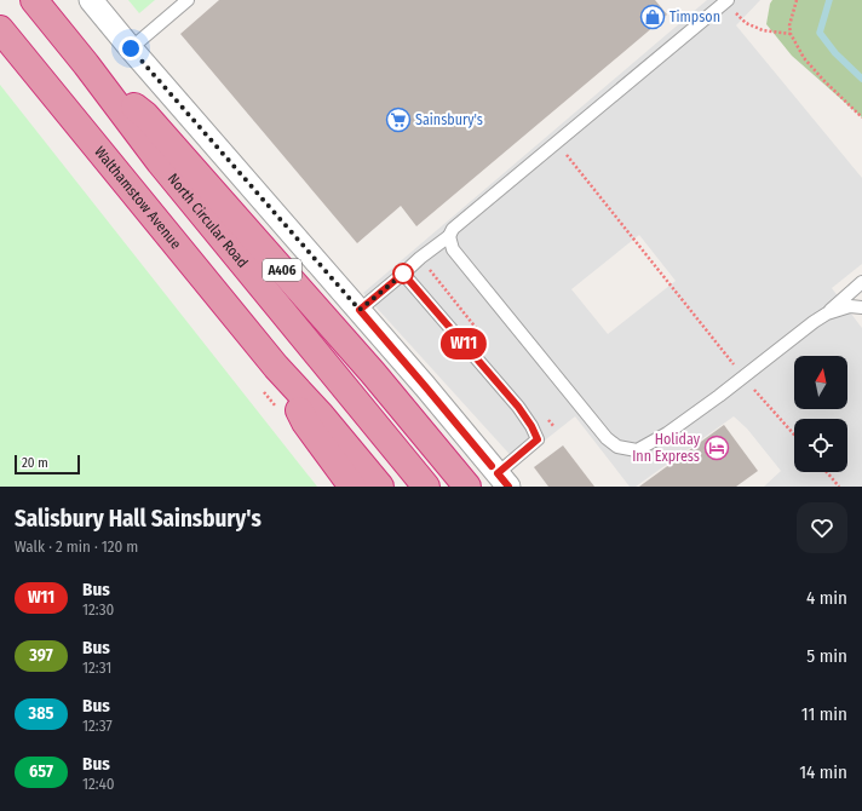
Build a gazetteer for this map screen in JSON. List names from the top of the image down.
{
  "streets": {
    "highway": ["Walthamstow Avenue", "North Circular Road", "A406"]
  },
  "crossings": [
    ["North Circular Road", "A406"]
  ],
  "places": {
    "shop": ["Timpson"],
    "supermarket": ["Sainsbury's"],
    "hotel": ["Holiday Inn Express"]
  },
  "lines": ["bus line W11"],
  "scale_bar": "20 m",
  "north": "top",
  "page": {
    "on_map": "W11",
    "scale": "20 m",
    "heading": ["Salisbury Hall Sainsbury's", "Walk · 2 min · 120 m"],
    "list": [
      {
        "mark": "W11",
        "name": "Bus",
        "note": "12:30",
        "value": "4 min"
      },
      {
        "mark": "397",
        "name": "Bus",
        "note": "12:31",
        "value": "5 min"
      },
      {
        "mark": "385",
        "name": "Bus",
        "note": "12:37",
        "value": "11 min"
      },
      {
        "mark": "657",
        "name": "Bus",
        "note": "12:40",
        "value": "14 min"
      }
    ]
  }
}
